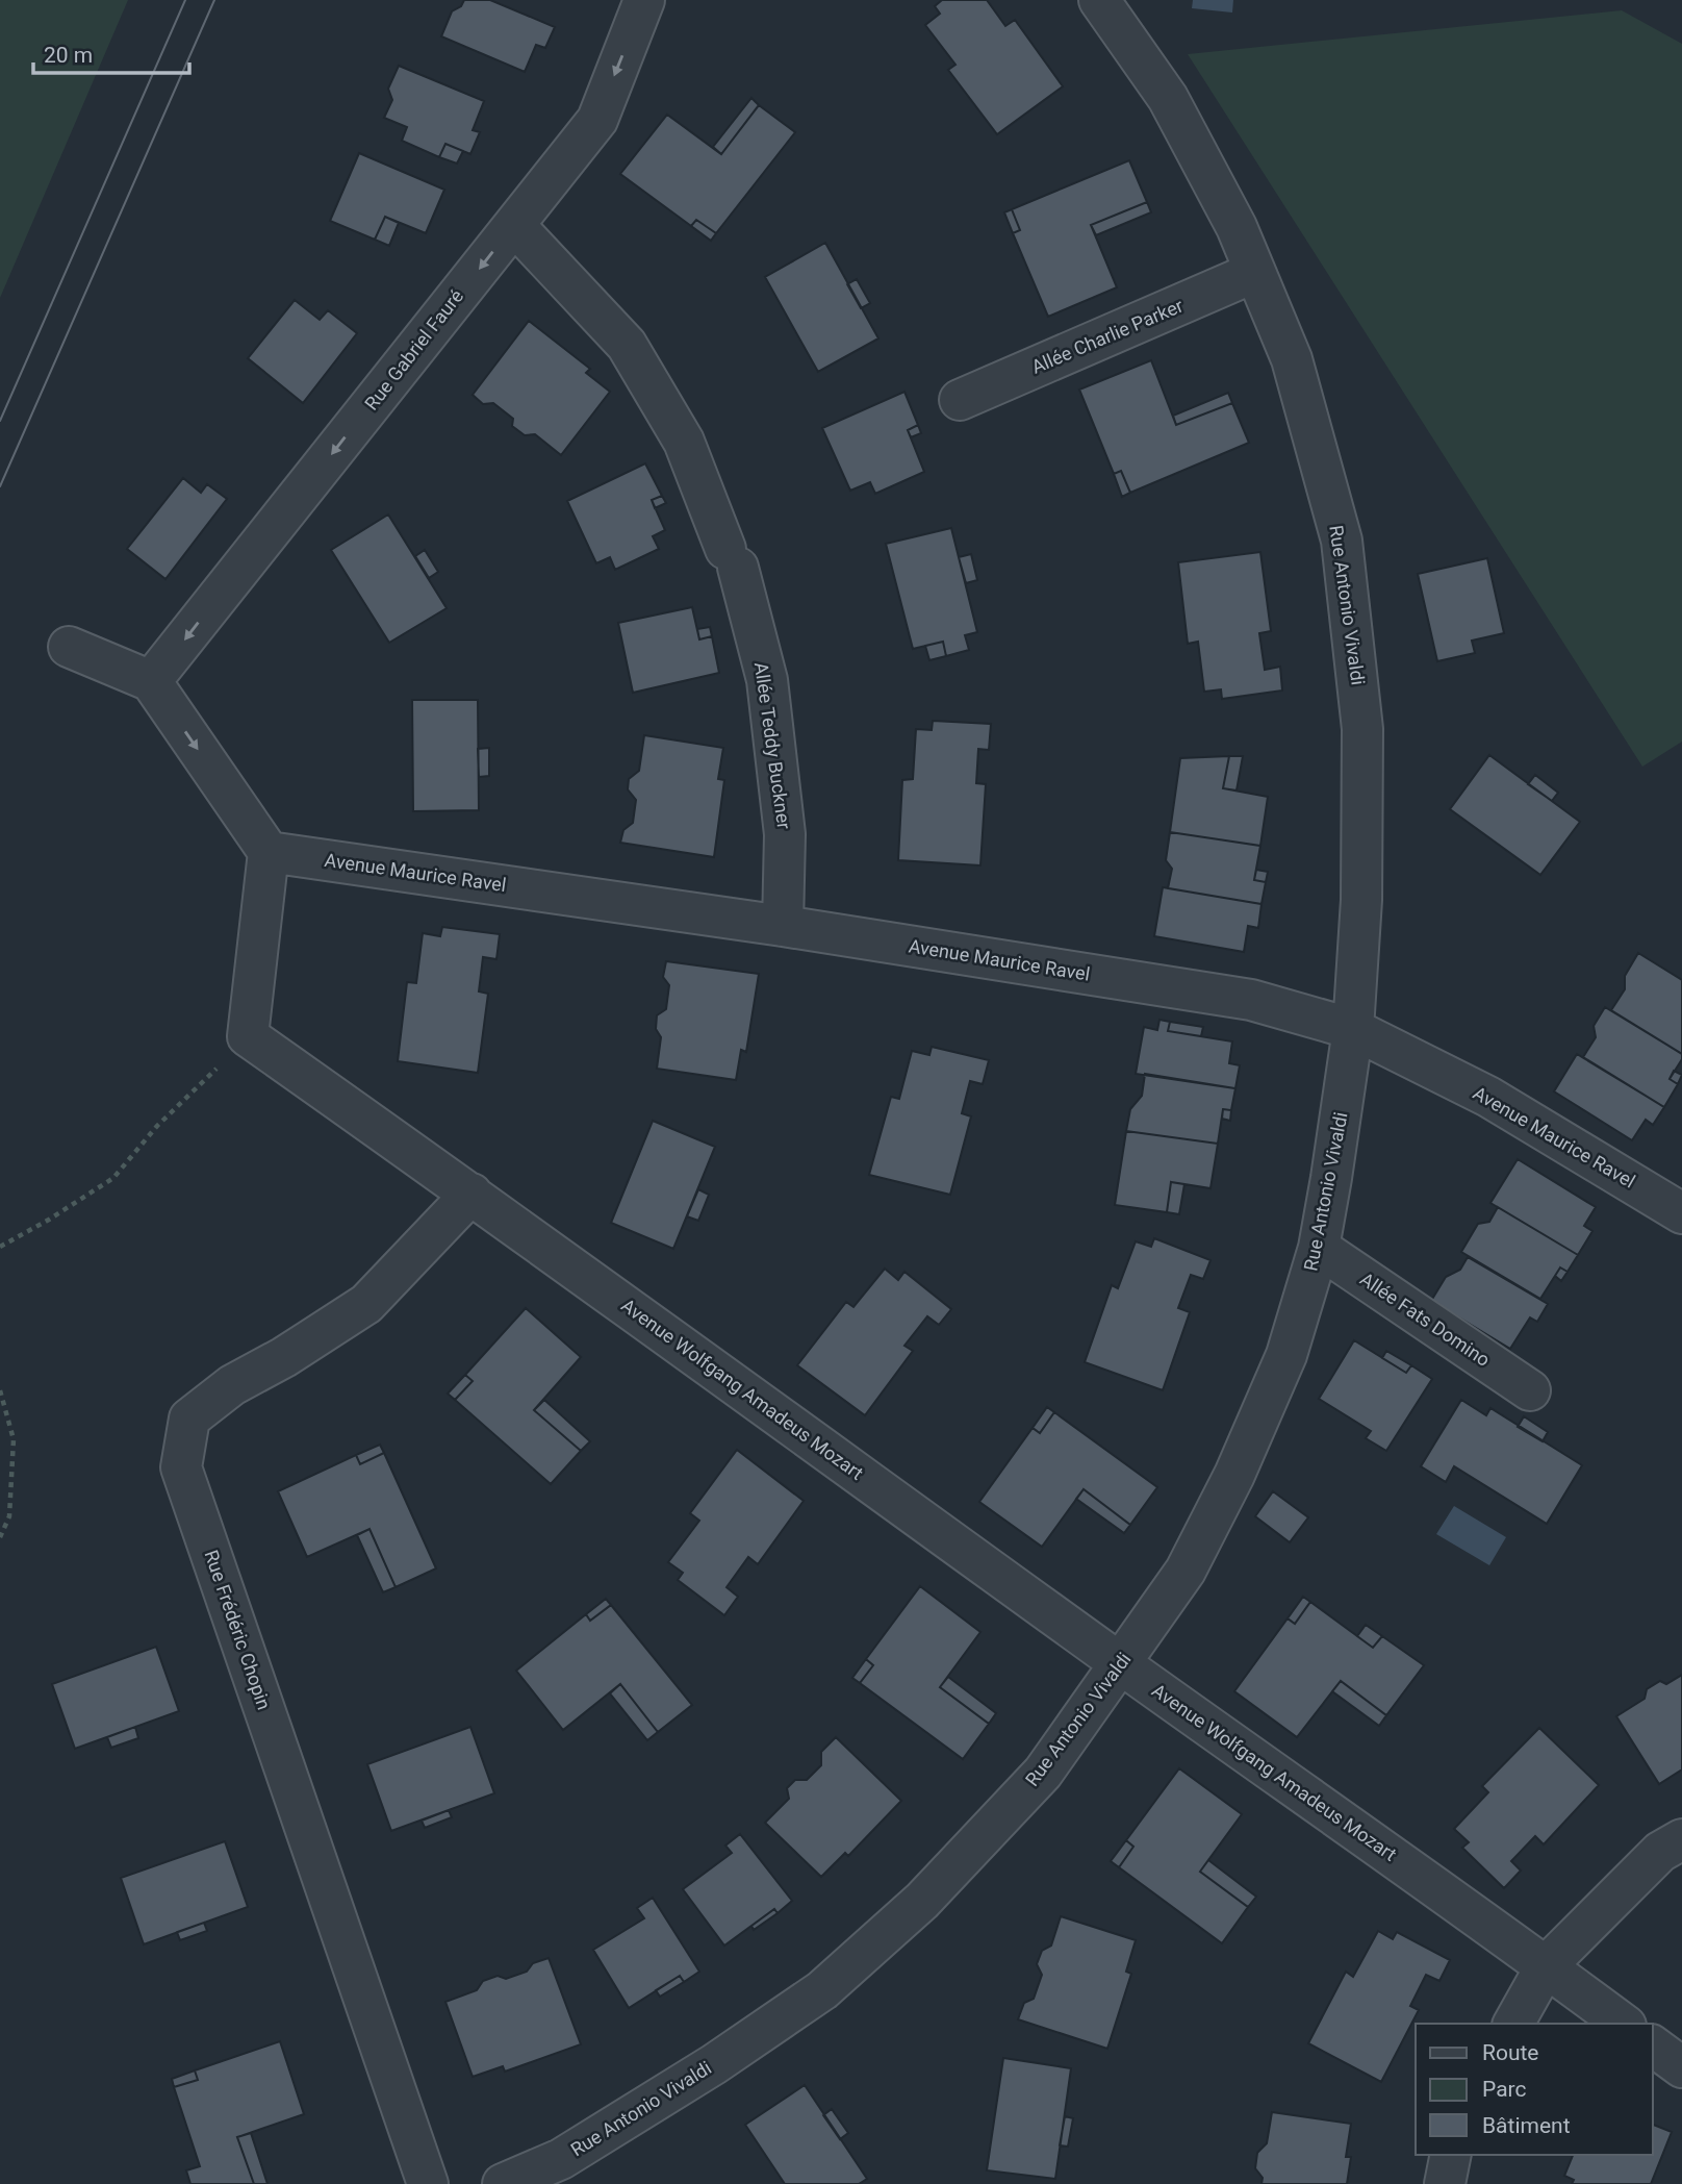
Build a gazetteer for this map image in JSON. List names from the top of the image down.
{
  "streets": {
    "street": [
      "Allée Charlie Parker",
      "Rue Gabriel Fauré",
      "Rue Antonio Vivaldi",
      "Allée Teddy Buckner",
      "Avenue Maurice Ravel",
      "Allée Fats Domino",
      "Avenue Wolfgang Amadeus Mozart",
      "Rue Frédéric Chopin"
    ]
  },
  "crossings": [
    ["Allée Charlie Parker", "Rue Antonio Vivaldi"],
    ["Rue Gabriel Fauré", "Allée Teddy Buckner"],
    ["Rue Antonio Vivaldi", "Avenue Maurice Ravel"],
    ["Rue Antonio Vivaldi", "Allée Fats Domino"],
    ["Rue Antonio Vivaldi", "Avenue Wolfgang Amadeus Mozart"],
    ["Allée Teddy Buckner", "Avenue Maurice Ravel"],
    ["Avenue Wolfgang Amadeus Mozart", "Rue Frédéric Chopin"]
  ],
  "one_way": ["Rue Gabriel Fauré"],
  "legend": ["Route", "Parc", "Bâtiment"],
  "scale_bar": "20 m"
}
